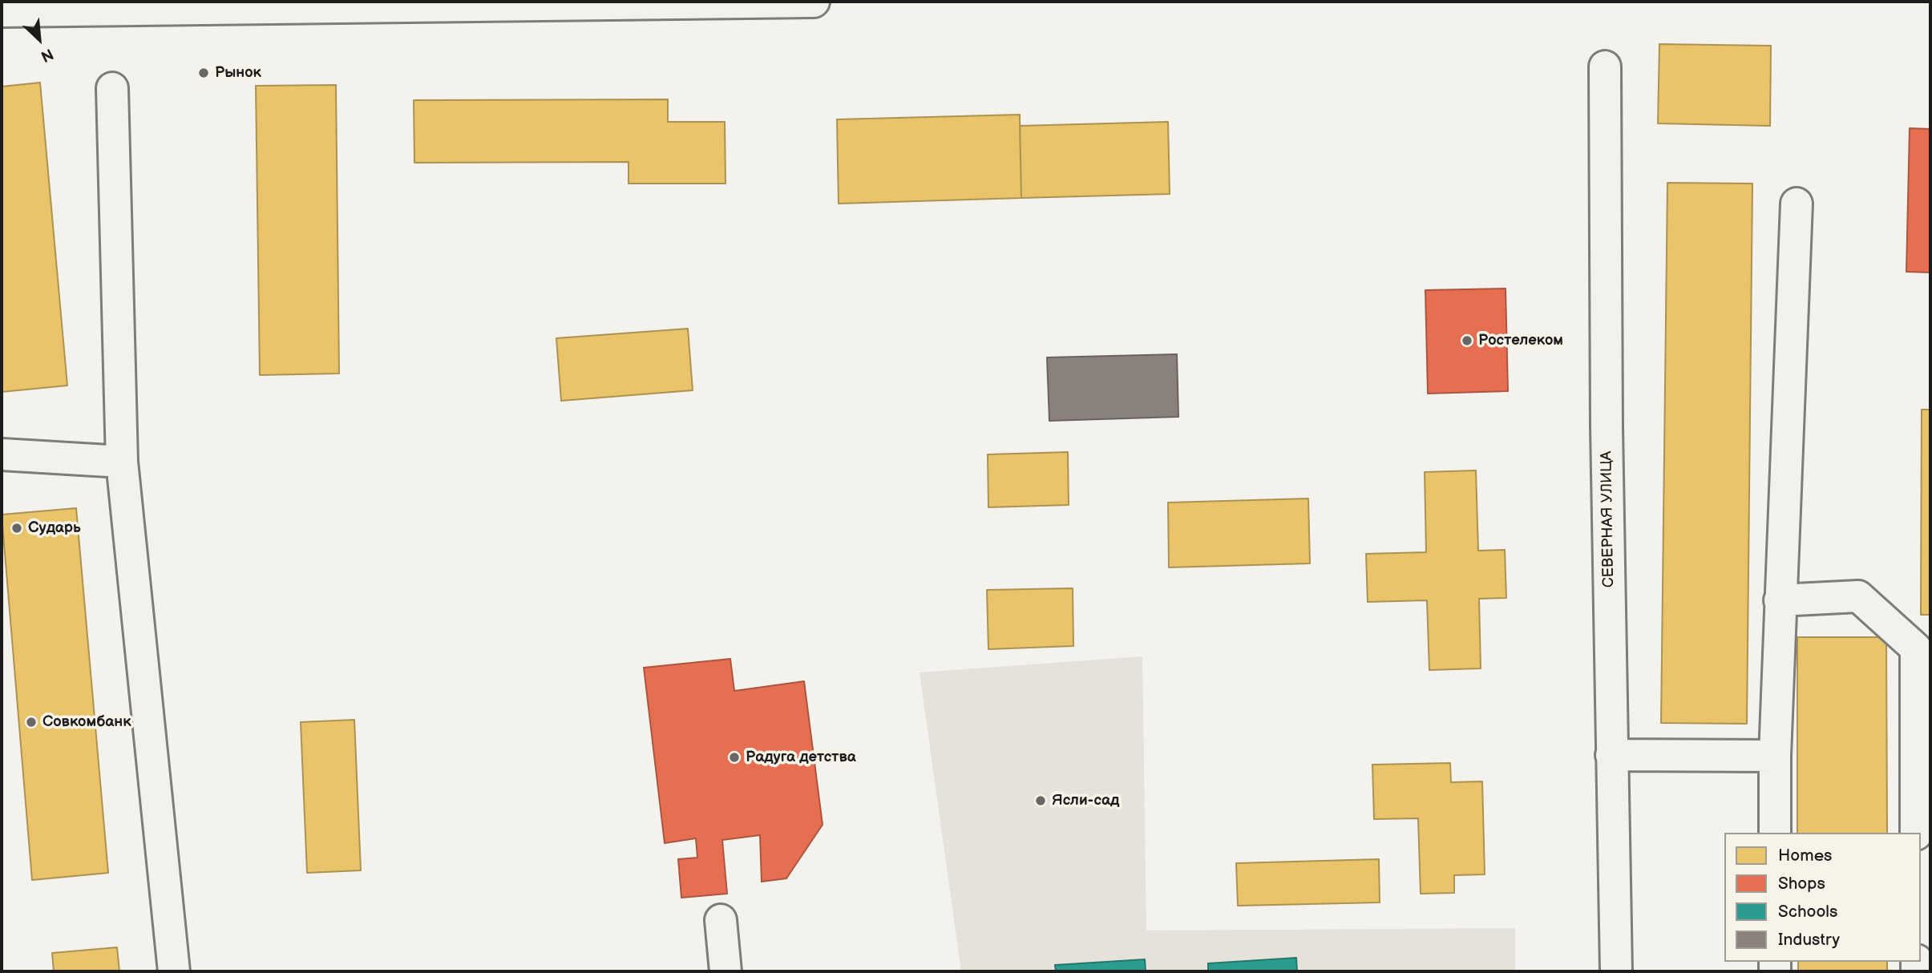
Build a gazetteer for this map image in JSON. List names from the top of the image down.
{
  "streets": {
    "street": ["СЕВЕРНАЯ УЛИЦА"]
  },
  "places": [
    "Рынок",
    "Ростелеком",
    "Cударь",
    "Совкомбанк",
    "Радуга детства",
    "Ясли-сад"
  ],
  "legend": [
    "Homes",
    "Shops",
    "Schools",
    "Industry"
  ],
  "north": "bottom right"
}
